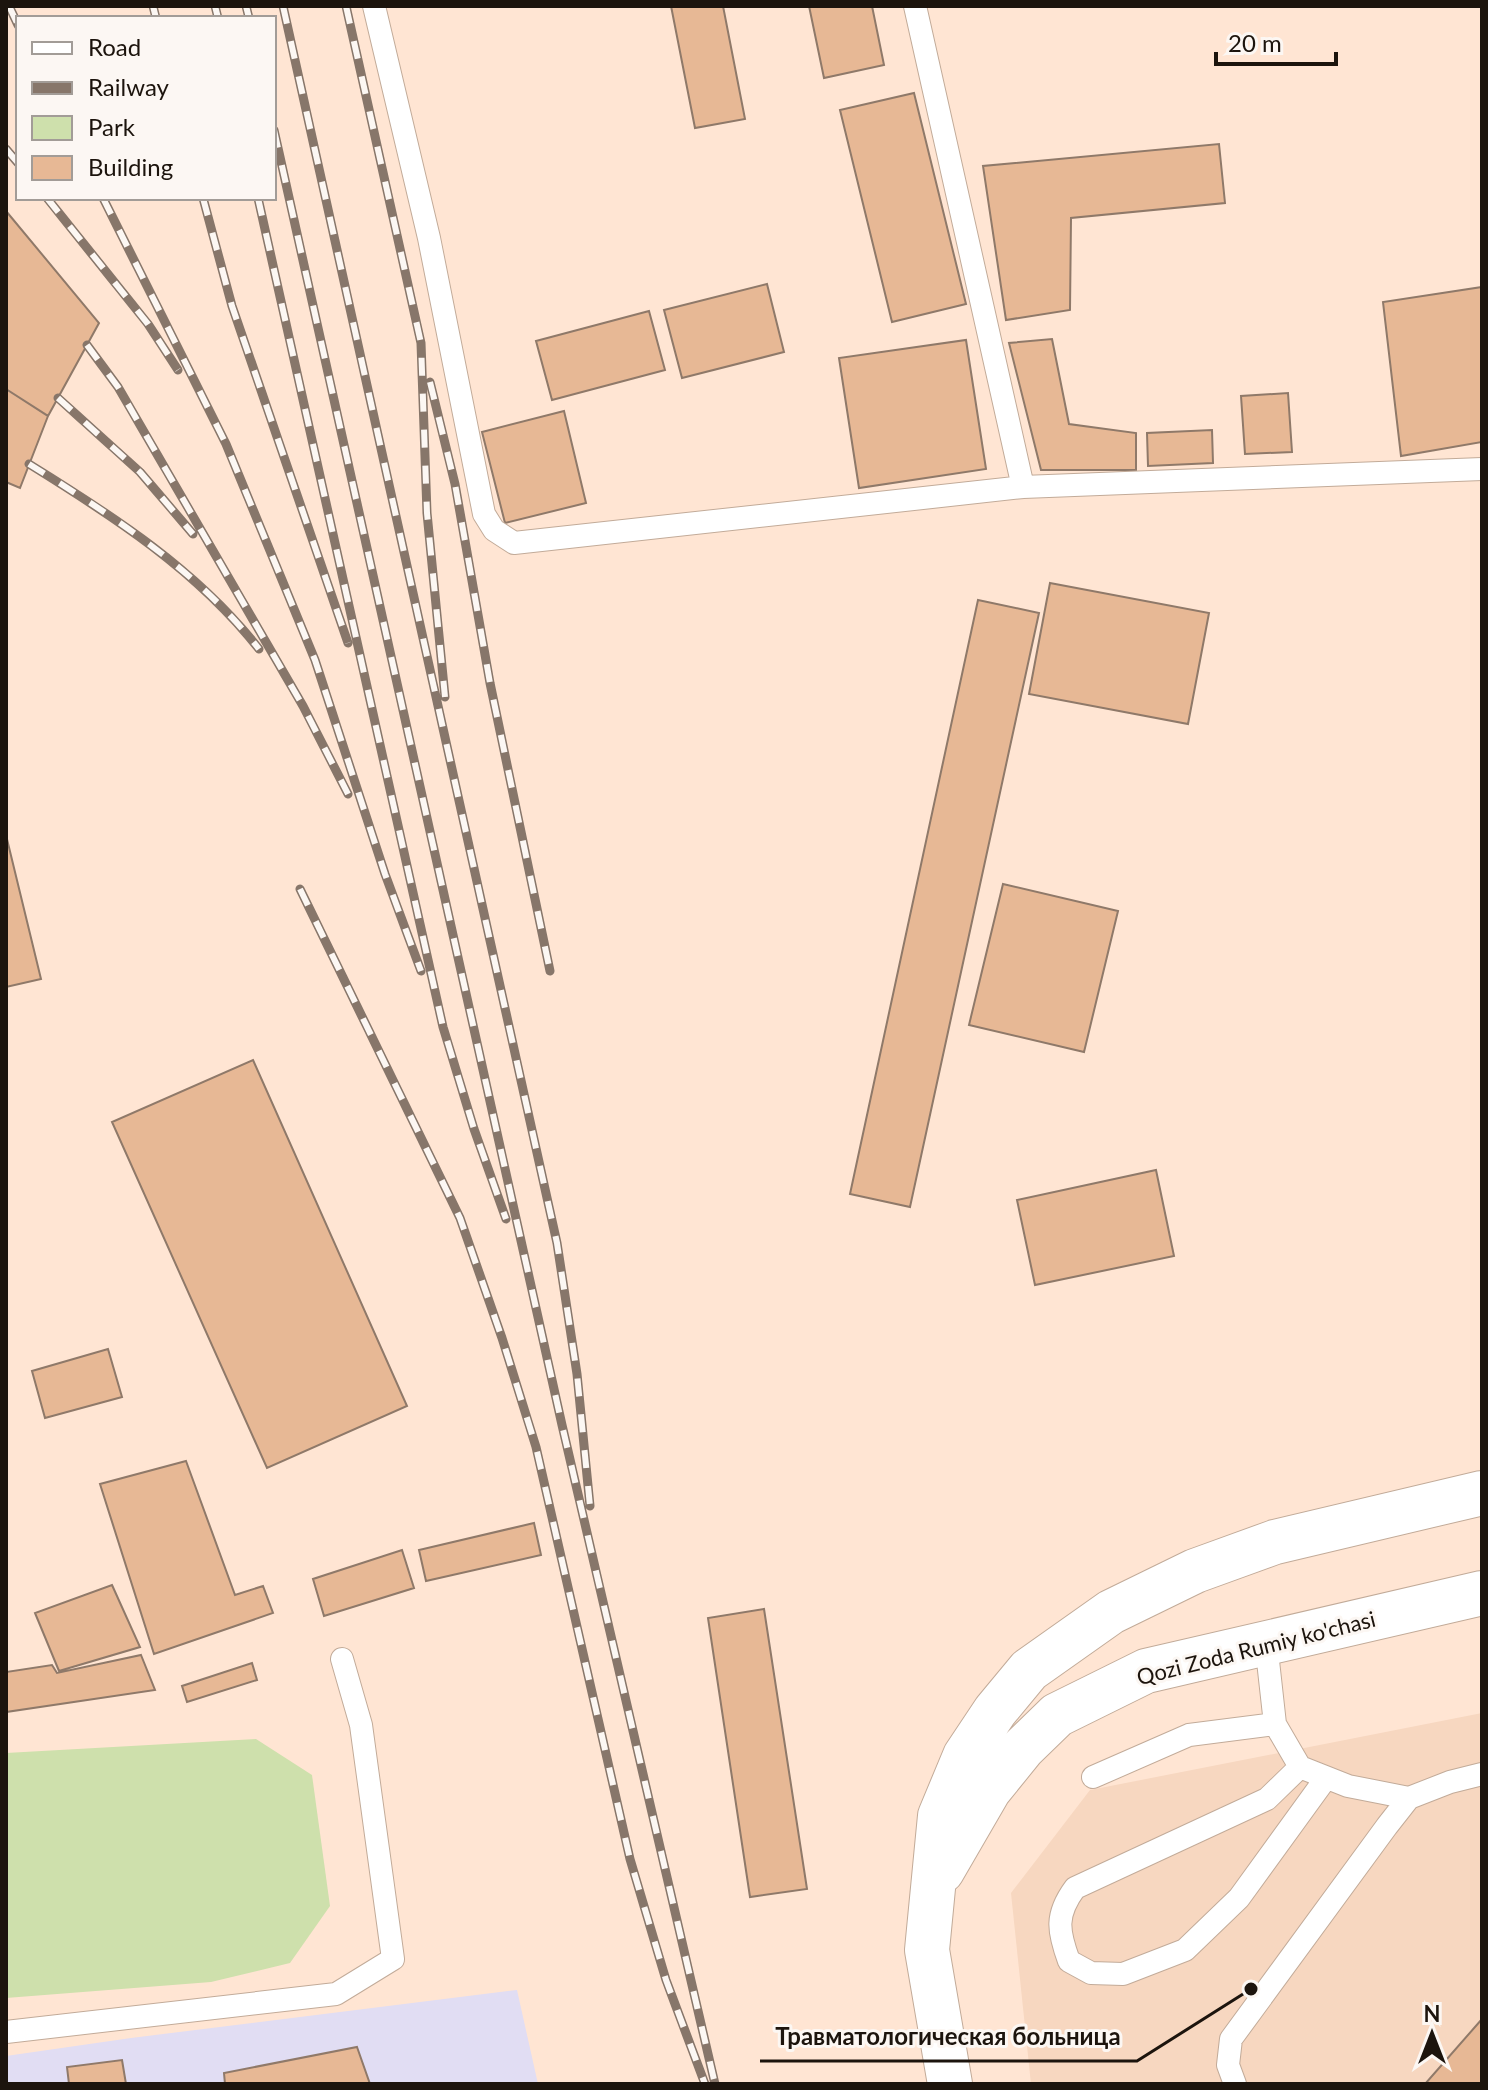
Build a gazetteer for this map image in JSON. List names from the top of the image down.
{
  "streets": {
    "street": ["Qozi Zoda Rumiy ko'chasi"]
  },
  "places": ["Травматологическая больница"],
  "legend": [
    "Road",
    "Railway",
    "Park",
    "Building"
  ],
  "scale_bar": "20 m",
  "north": "top"
}
